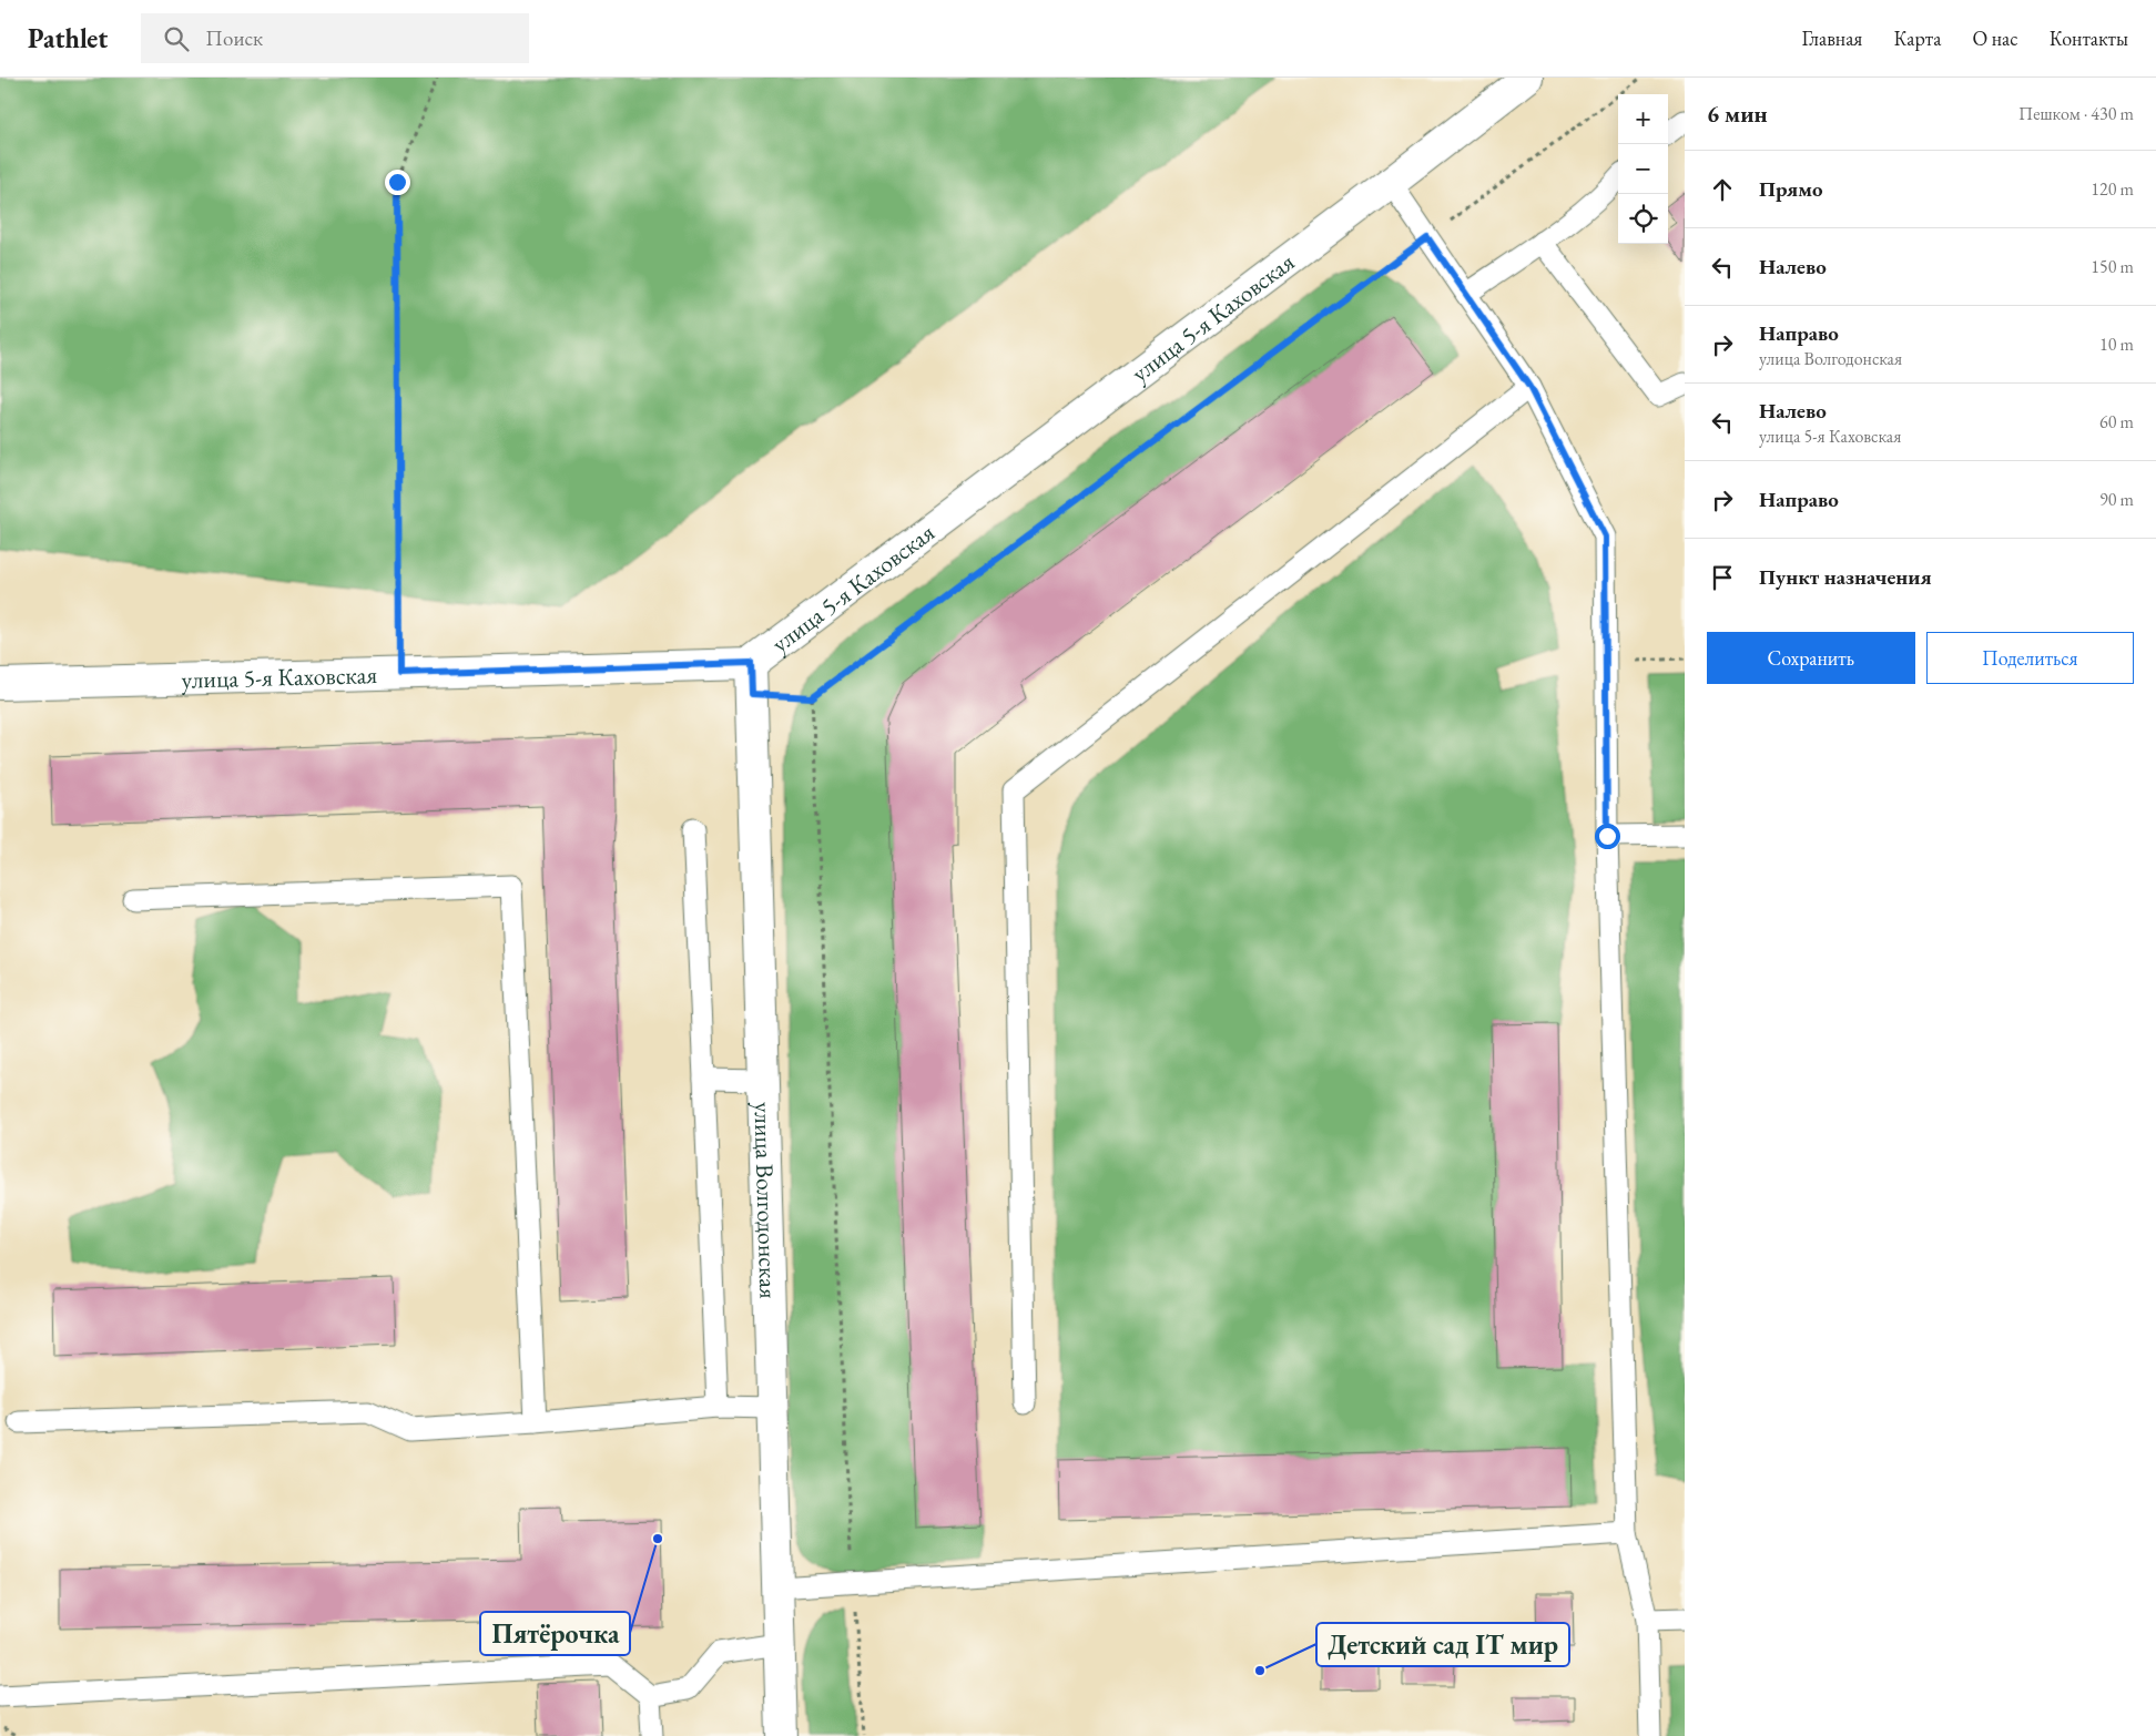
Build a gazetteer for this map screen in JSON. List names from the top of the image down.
{
  "streets": {
    "street": ["улица 5-я Каховская", "улица Волгодонская"]
  },
  "crossings": [
    ["улица 5-я Каховская", "улица Волгодонская"]
  ],
  "places": ["Пятёрочка", "Детский сад IT мир"],
  "page": {
    "header": "Pathlet",
    "search": "Поиск",
    "nav": [
      "Главная",
      "Карта",
      "О нас",
      "Контакты"
    ],
    "heading": ["6 мин", "Пешком · 430 m"],
    "map_buttons": ["+", "−"],
    "list": [
      ["Прямо", "120 m"],
      ["Налево", "150 m"],
      ["Направо", "улица Волгодонская", "10 m"],
      ["Налево", "улица 5-я Каховская", "60 m"],
      ["Направо", "90 m"],
      "Пункт назначения"
    ],
    "buttons": ["Сохранить", "Поделиться"]
  }
}
